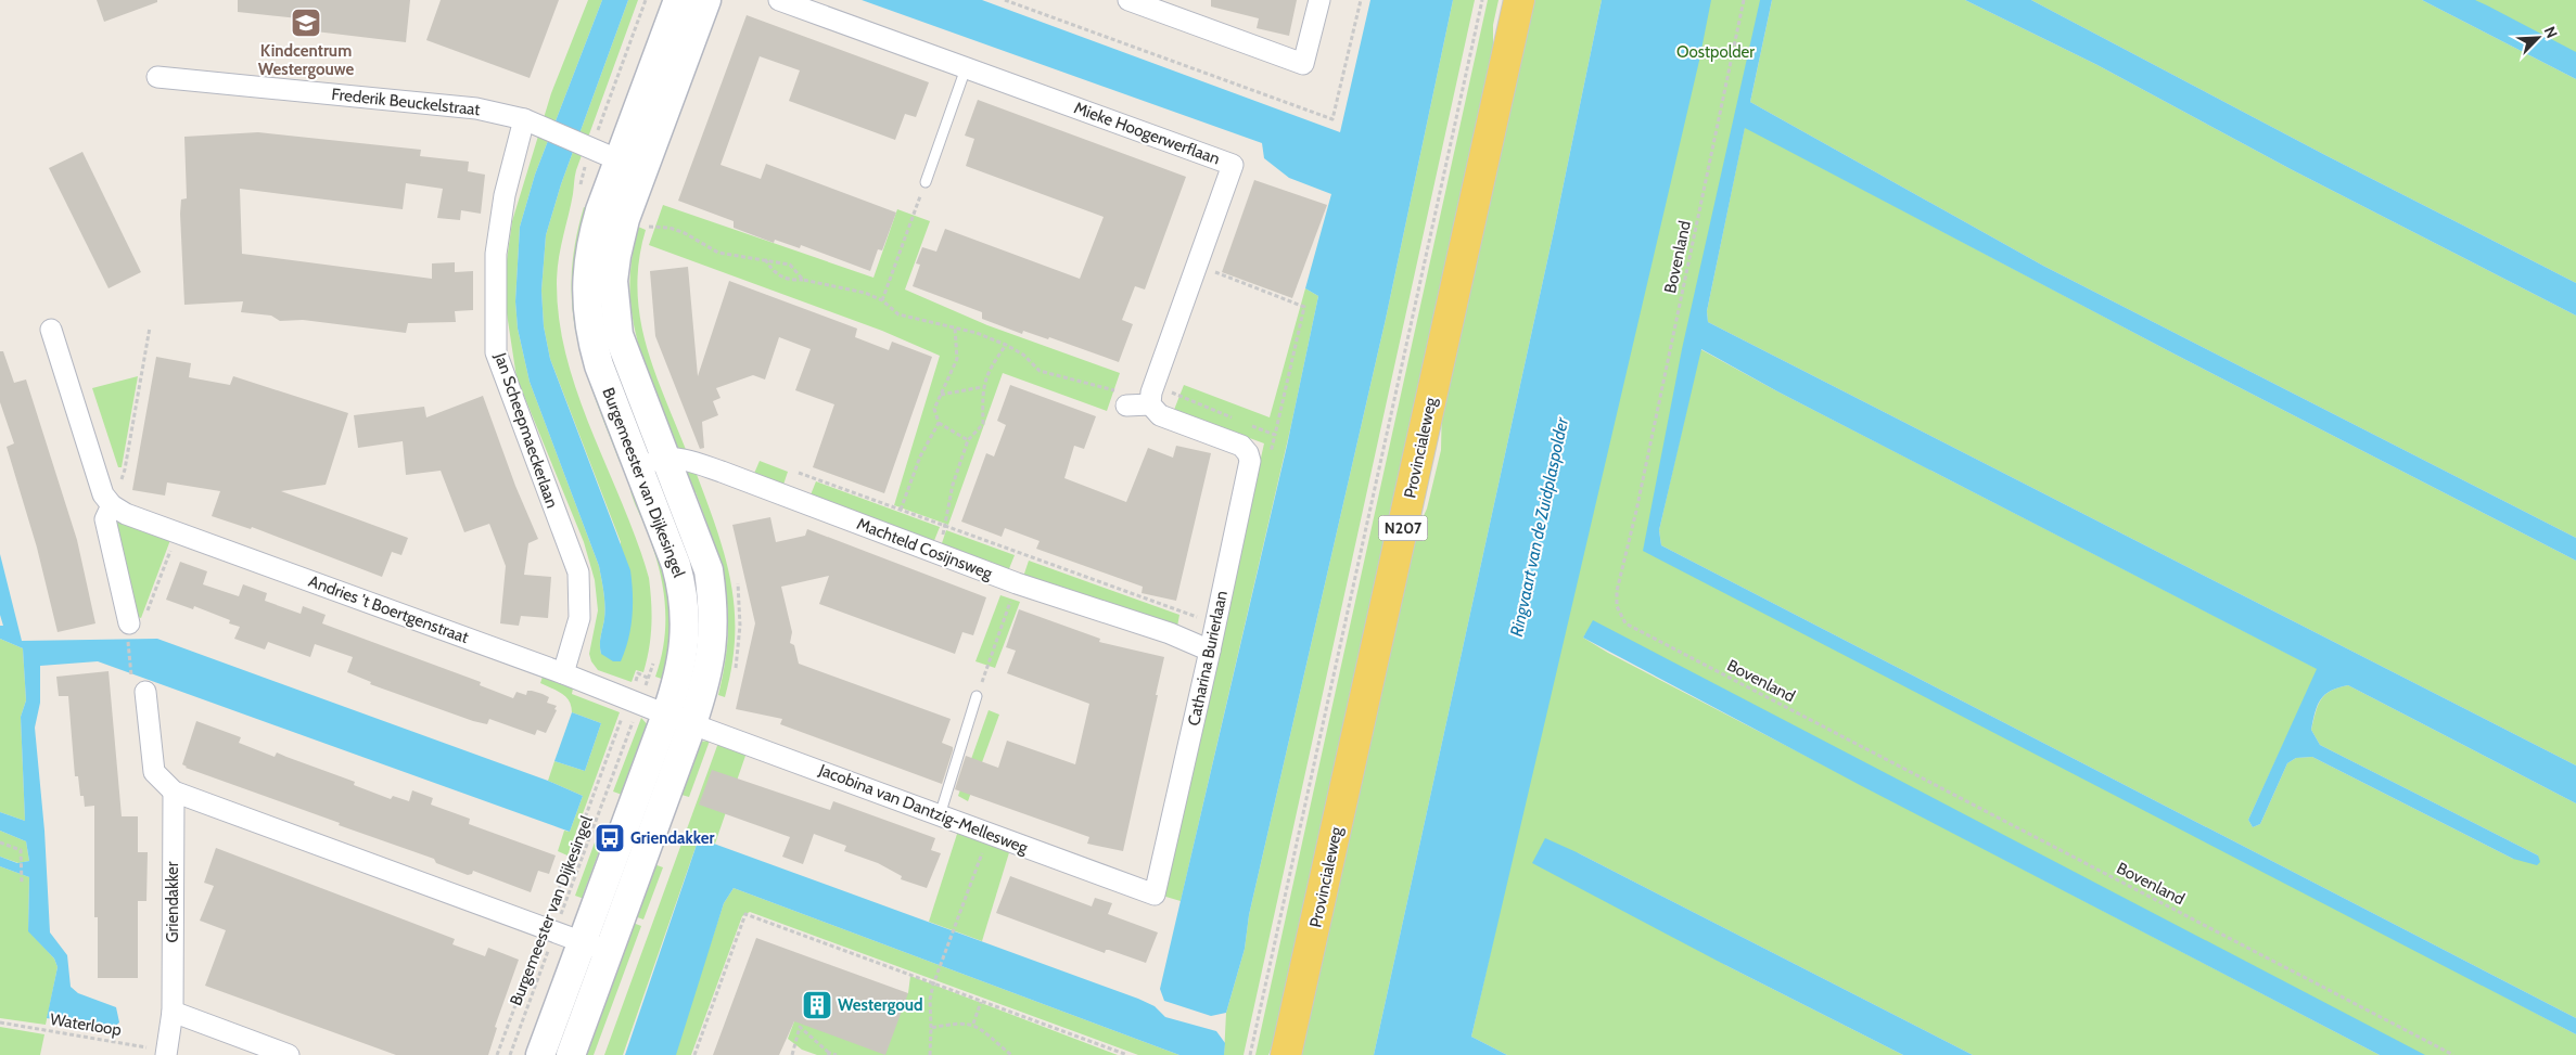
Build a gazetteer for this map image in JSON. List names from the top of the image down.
{
  "streets": {
    "main road": ["Provincialeweg", "N207"],
    "street": [
      "Frederik Beuckelstraat",
      "Mieke Hoogerwerflaan",
      "Jan Scheepmaeckerlaan",
      "Burgemeester van Dijkesingel",
      "Machteld Cosijnsweg",
      "Andries 't Boertgenstraat",
      "Catharina Burierlaan",
      "Jacobina van Dantzig-Mellesweg",
      "Griendakker"
    ],
    "path": ["Bovenland", "Waterloop"]
  },
  "crossings": [
    ["Frederik Beuckelstraat", "Jan Scheepmaeckerlaan"],
    ["Frederik Beuckelstraat", "Burgemeester van Dijkesingel"],
    ["Mieke Hoogerwerflaan", "Catharina Burierlaan"],
    ["Jan Scheepmaeckerlaan", "Andries 't Boertgenstraat"],
    ["Burgemeester van Dijkesingel", "Machteld Cosijnsweg"],
    ["Burgemeester van Dijkesingel", "Andries 't Boertgenstraat"],
    ["Burgemeester van Dijkesingel", "Jacobina van Dantzig-Mellesweg"],
    ["Machteld Cosijnsweg", "Catharina Burierlaan"],
    ["Andries 't Boertgenstraat", "Jacobina van Dantzig-Mellesweg"],
    ["Catharina Burierlaan", "Jacobina van Dantzig-Mellesweg"],
    ["Griendakker", "Waterloop"]
  ],
  "water": ["Ringvaart van de Zuidplaspolder"],
  "parks": ["Oostpolder"],
  "places": {
    "school or university": ["Kindcentrum Westergouwe"],
    "bus stop": ["Griendakker"],
    "building": ["Westergoud"]
  },
  "north": "top right"
}
